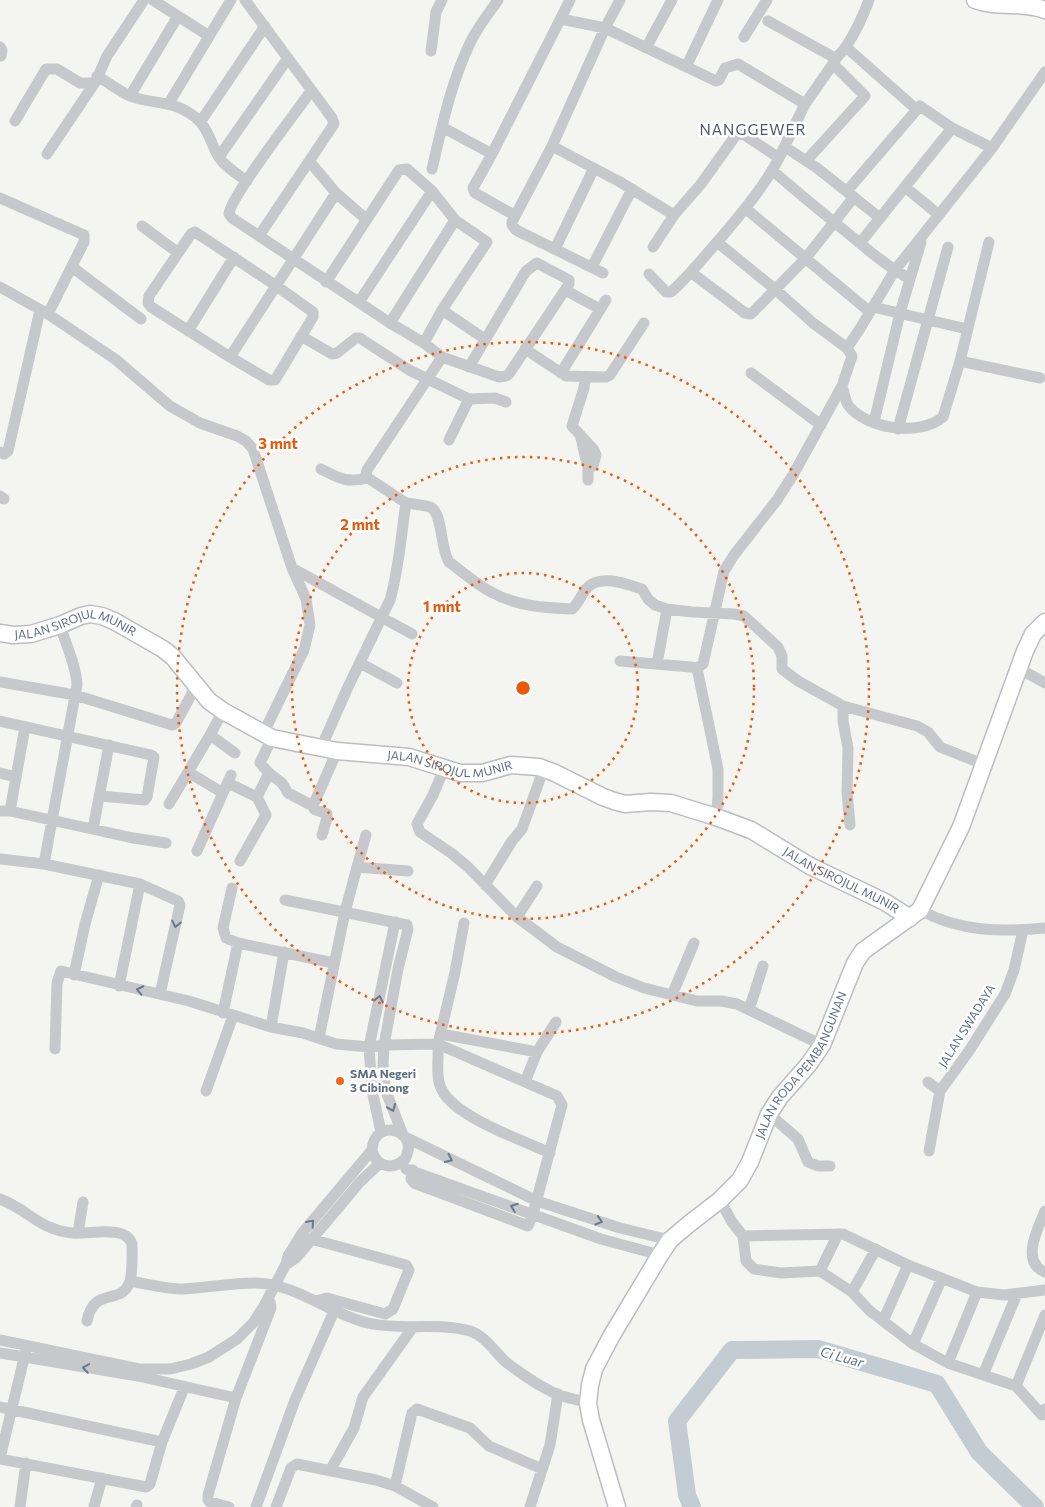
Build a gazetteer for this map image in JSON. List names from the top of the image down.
{
  "streets": {
    "street": ["JALAN SIROJUL MUNIR", "JALAN SWADAYA", "JALAN RODA PEMBANGUNAN"]
  },
  "crossings": [
    ["JALAN SIROJUL MUNIR", "JALAN RODA PEMBANGUNAN"]
  ],
  "districts": ["NANGGEWER"],
  "water": ["Ci Luar"],
  "places": ["SMA Negeri 3 Cibinong"],
  "rings": ["3 mnt", "2 mnt", "1 mnt"]
}
